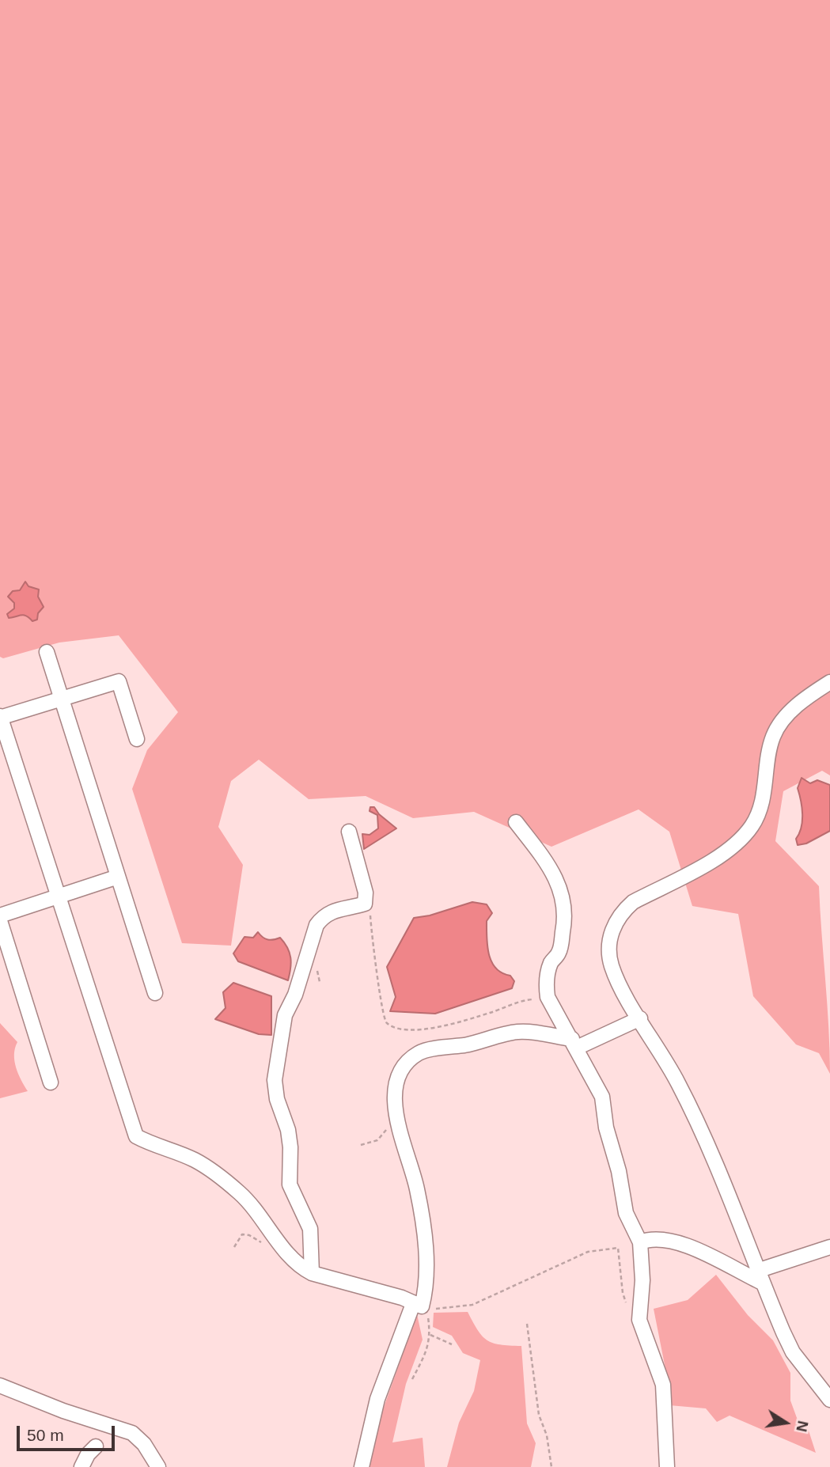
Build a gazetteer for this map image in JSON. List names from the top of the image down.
{
  "scale_bar": "50 m",
  "north": "right"
}
